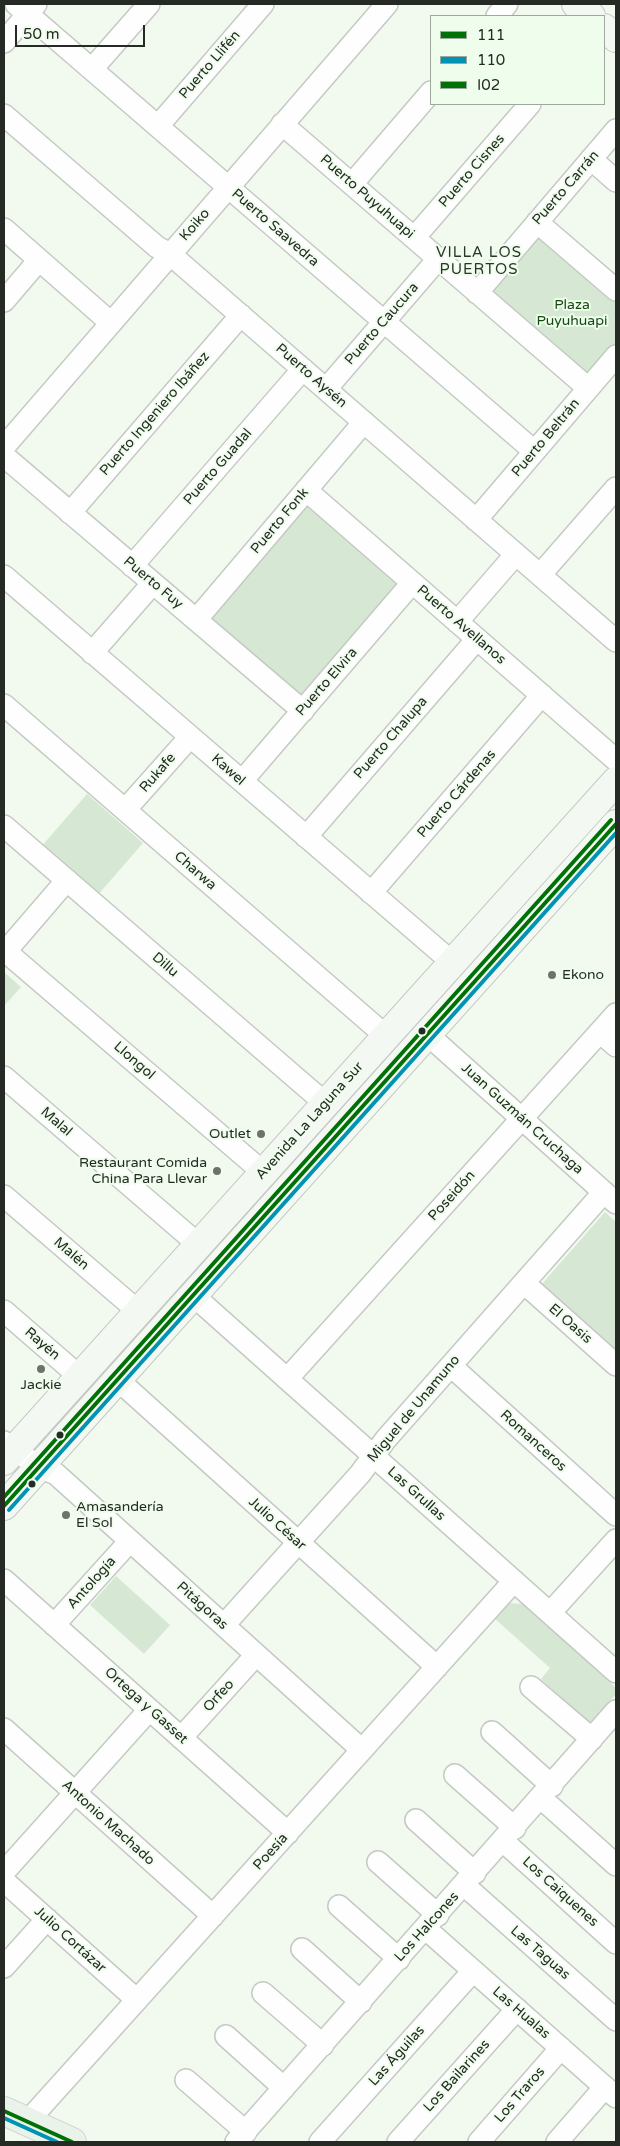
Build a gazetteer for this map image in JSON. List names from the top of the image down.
{
  "streets": {
    "street": [
      "Puerto Llifén",
      "Puerto Cisnes",
      "Puerto Carrán",
      "Puerto Puyuhuapi",
      "Koiko",
      "Puerto Saavedra",
      "Puerto Caucura",
      "Puerto Aysén",
      "Puerto Ingeniero Ibáñez",
      "Puerto Beltrán",
      "Puerto Guadal",
      "Puerto Fonk",
      "Puerto Fuy",
      "Puerto Avellanos",
      "Puerto Elvira",
      "Puerto Chalupa",
      "Kawel",
      "Rukafe",
      "Puerto Cárdenas",
      "Charwa",
      "Dillu",
      "Llongol",
      "Juan Guzmán Cruchaga",
      "Avenida La Laguna Sur",
      "Malal",
      "Poseidón",
      "Malén",
      "El Oasis",
      "Rayén",
      "Miguel de Unamuno",
      "Romanceros",
      "Las Grullas",
      "Julio César",
      "Antología",
      "Pitágoras",
      "Orfeo",
      "Ortega y Gasset",
      "Antonio Machado",
      "Poesía",
      "Los Caiquenes",
      "Los Halcones",
      "Julio Cortázar",
      "Las Taguas",
      "Las Hualas",
      "Las Águilas",
      "Los Bailarines",
      "Los Traros"
    ]
  },
  "crossings": [
    ["Puerto Llifén", "Puerto Saavedra"],
    ["Puerto Cisnes", "Puerto Puyuhuapi"],
    ["Puerto Carrán", "Puerto Puyuhuapi"],
    ["Puerto Puyuhuapi", "Koiko"],
    ["Puerto Puyuhuapi", "Puerto Caucura"],
    ["Puerto Puyuhuapi", "Puerto Beltrán"],
    ["Koiko", "Puerto Saavedra"],
    ["Koiko", "Puerto Aysén"],
    ["Puerto Saavedra", "Puerto Caucura"],
    ["Puerto Saavedra", "Puerto Beltrán"],
    ["Puerto Caucura", "Puerto Aysén"],
    ["Puerto Aysén", "Puerto Ingeniero Ibáñez"],
    ["Puerto Aysén", "Puerto Beltrán"],
    ["Puerto Aysén", "Puerto Guadal"],
    ["Puerto Aysén", "Puerto Fonk"],
    ["Puerto Ingeniero Ibáñez", "Puerto Fuy"],
    ["Puerto Guadal", "Puerto Fuy"],
    ["Puerto Fonk", "Puerto Fuy"],
    ["Puerto Fonk", "Puerto Avellanos"],
    ["Puerto Fuy", "Puerto Elvira"],
    ["Puerto Avellanos", "Puerto Elvira"],
    ["Puerto Avellanos", "Puerto Chalupa"],
    ["Puerto Avellanos", "Puerto Cárdenas"],
    ["Puerto Elvira", "Kawel"],
    ["Puerto Chalupa", "Kawel"],
    ["Kawel", "Rukafe"],
    ["Kawel", "Puerto Cárdenas"],
    ["Kawel", "Avenida La Laguna Sur"],
    ["Rukafe", "Charwa"],
    ["Charwa", "Avenida La Laguna Sur"],
    ["Dillu", "Avenida La Laguna Sur"],
    ["Llongol", "Avenida La Laguna Sur"],
    ["Juan Guzmán Cruchaga", "Poseidón"],
    ["Juan Guzmán Cruchaga", "Miguel de Unamuno"],
    ["Avenida La Laguna Sur", "Malal"],
    ["Avenida La Laguna Sur", "Malén"],
    ["Avenida La Laguna Sur", "Rayén"],
    ["Avenida La Laguna Sur", "Pitágoras"],
    ["Poseidón", "Las Grullas"],
    ["El Oasis", "Miguel de Unamuno"],
    ["Miguel de Unamuno", "Romanceros"],
    ["Miguel de Unamuno", "Las Grullas"],
    ["Miguel de Unamuno", "Julio César"],
    ["Miguel de Unamuno", "Pitágoras"],
    ["Las Grullas", "Poesía"],
    ["Julio César", "Poesía"],
    ["Antología", "Pitágoras"],
    ["Antología", "Ortega y Gasset"],
    ["Pitágoras", "Orfeo"],
    ["Pitágoras", "Poesía"],
    ["Orfeo", "Ortega y Gasset"],
    ["Ortega y Gasset", "Poesía"],
    ["Antonio Machado", "Poesía"],
    ["Poesía", "Julio Cortázar"],
    ["Los Caiquenes", "Los Halcones"],
    ["Los Halcones", "Las Taguas"],
    ["Los Halcones", "Las Hualas"],
    ["Las Hualas", "Las Águilas"],
    ["Las Hualas", "Los Bailarines"],
    ["Las Hualas", "Los Traros"]
  ],
  "districts": ["VILLA LOS PUERTOS"],
  "parks": ["Plaza Puyuhuapi"],
  "places": [
    "Ekono",
    "Outlet",
    "Restaurant Comida China Para Llevar",
    "Jackie",
    "Amasandería El Sol"
  ],
  "lines": ["transit line I02", "transit line 111", "transit line 110"],
  "legend": ["111", "110", "I02"],
  "scale_bar": "50 m"
}
